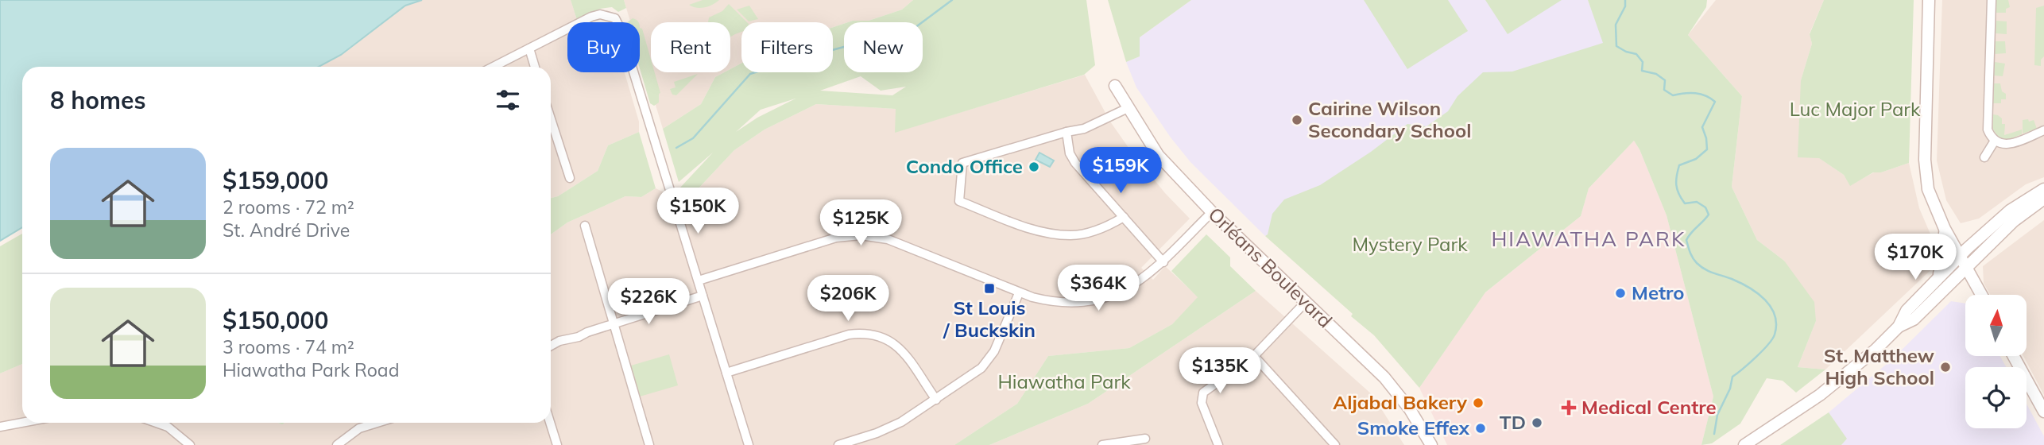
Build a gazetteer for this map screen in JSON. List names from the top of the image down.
{
  "streets": {
    "street": ["Orléans Boulevard"]
  },
  "districts": ["HIAWATHA PARK"],
  "parks": ["Luc Major Park", "Mystery Park", "Hiawatha Park"],
  "places": {
    "other": [
      "Cairine Wilson Secondary School",
      "Condo Office",
      "Metro",
      "St. Matthew High School",
      "Aljabal Bakery",
      "TD",
      "Smoke Effex"
    ],
    "transit": ["St Louis / Buckskin"],
    "health": ["Medical Centre"]
  },
  "north": "top",
  "page": {
    "chip": [
      "Buy",
      "Rent",
      "Filters",
      "New"
    ],
    "heading": "8 homes",
    "list": [
      {
        "name": "$159,000",
        "note": "2 rooms · 72 m² · St. André Drive"
      },
      {
        "name": "$150,000",
        "note": "3 rooms · 74 m² · Hiawatha Park Road"
      }
    ],
    "price": [
      "$159K",
      "$150K",
      "$125K",
      "$170K",
      "$364K",
      "$206K",
      "$226K",
      "$135K"
    ]
  }
}
